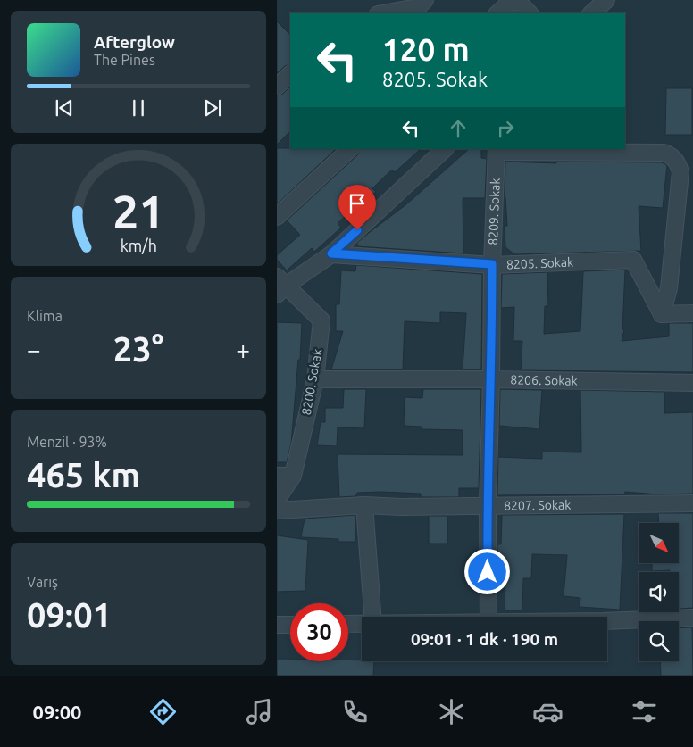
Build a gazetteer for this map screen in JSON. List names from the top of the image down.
{
  "streets": {
    "street": [
      "8209. Sokak",
      "8205. Sokak",
      "8206. Sokak",
      "8200. Sokak",
      "8207. Sokak"
    ]
  },
  "crossings": [
    ["8209. Sokak", "8205. Sokak"],
    ["8209. Sokak", "8206. Sokak"],
    ["8209. Sokak", "8207. Sokak"],
    ["8206. Sokak", "8200. Sokak"]
  ],
  "north": "bottom right",
  "page": {
    "turn": ["120 m", "8205. Sokak"],
    "song": ["Afterglow", "The Pines"],
    "tile": [
      "Klima",
      ["Menzil · 93%", "465 km"],
      ["Varış", "09:01"]
    ],
    "heat": ["−", "23°", "+"],
    "limit": "30",
    "trip": "09:01 · 1 dk · 190 m",
    "tabs": "09:00",
    "gauge": ["21", "km/h"]
  }
}
